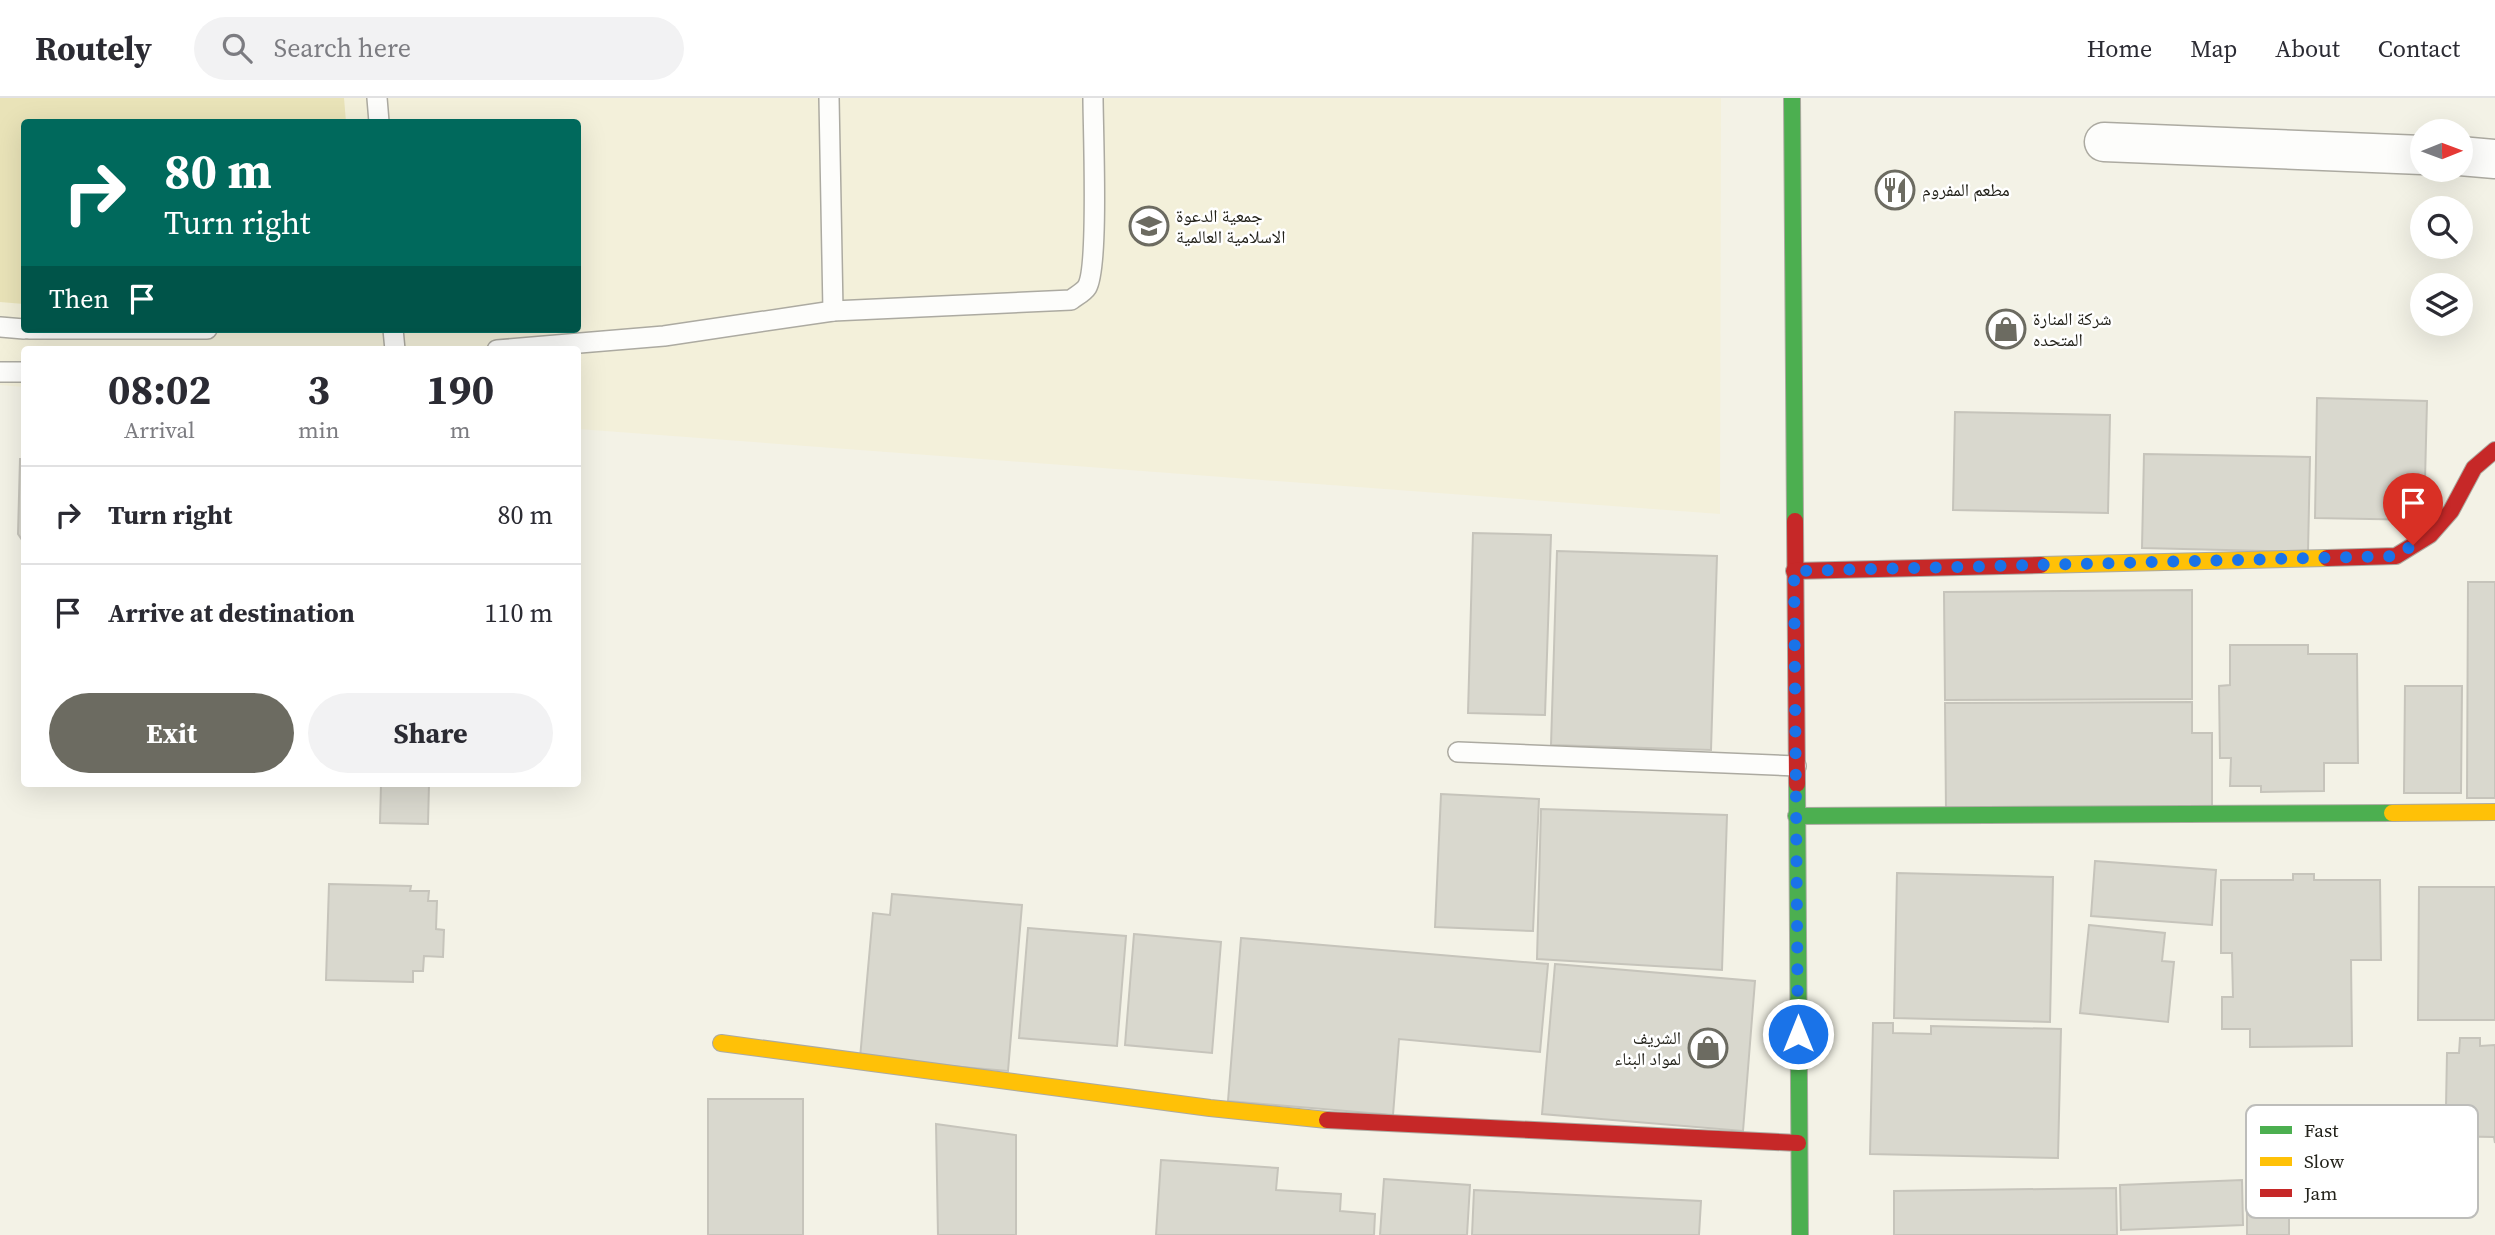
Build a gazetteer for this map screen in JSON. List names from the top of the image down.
{
  "places": {
    "restaurant": ["مطعم المفروم"],
    "school or university": ["جمعية الدعوة الاسلامية العالمية"],
    "shop": ["شركة المنارة المتحده", "الشريف لمواد البناء"]
  },
  "legend": ["Fast", "Slow", "Jam"],
  "north": "right",
  "page": {
    "header": "Routely",
    "search": "Search here",
    "nav": [
      "Home",
      "Map",
      "About",
      "Contact"
    ],
    "turn": ["80 m", "Turn right"],
    "then": "Then",
    "eta": [
      "08:02",
      "Arrival",
      "3",
      "min",
      "190",
      "m"
    ],
    "list": [
      {
        "name": "Turn right",
        "value": "80 m"
      },
      {
        "name": "Arrive at destination",
        "value": "110 m"
      }
    ],
    "buttons": ["Exit", "Share"]
  }
}
